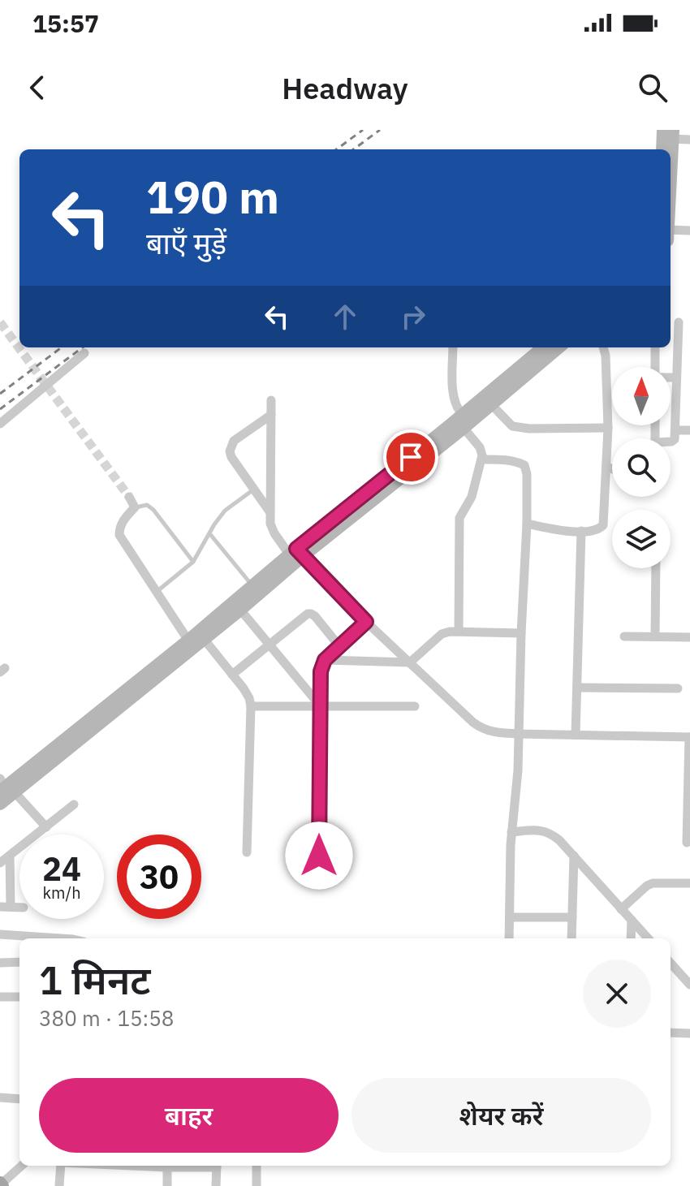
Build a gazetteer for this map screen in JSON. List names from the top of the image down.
{
  "north": "top",
  "page": {
    "status": "15:57",
    "header": "Headway",
    "turn": ["190 m", "बाएँ मुड़ें"],
    "speed": "24 km/h",
    "limit": "30",
    "heading": ["1 मिनट", "380 m · 15:58"],
    "buttons": ["बाहर", "शेयर करें"]
  }
}
